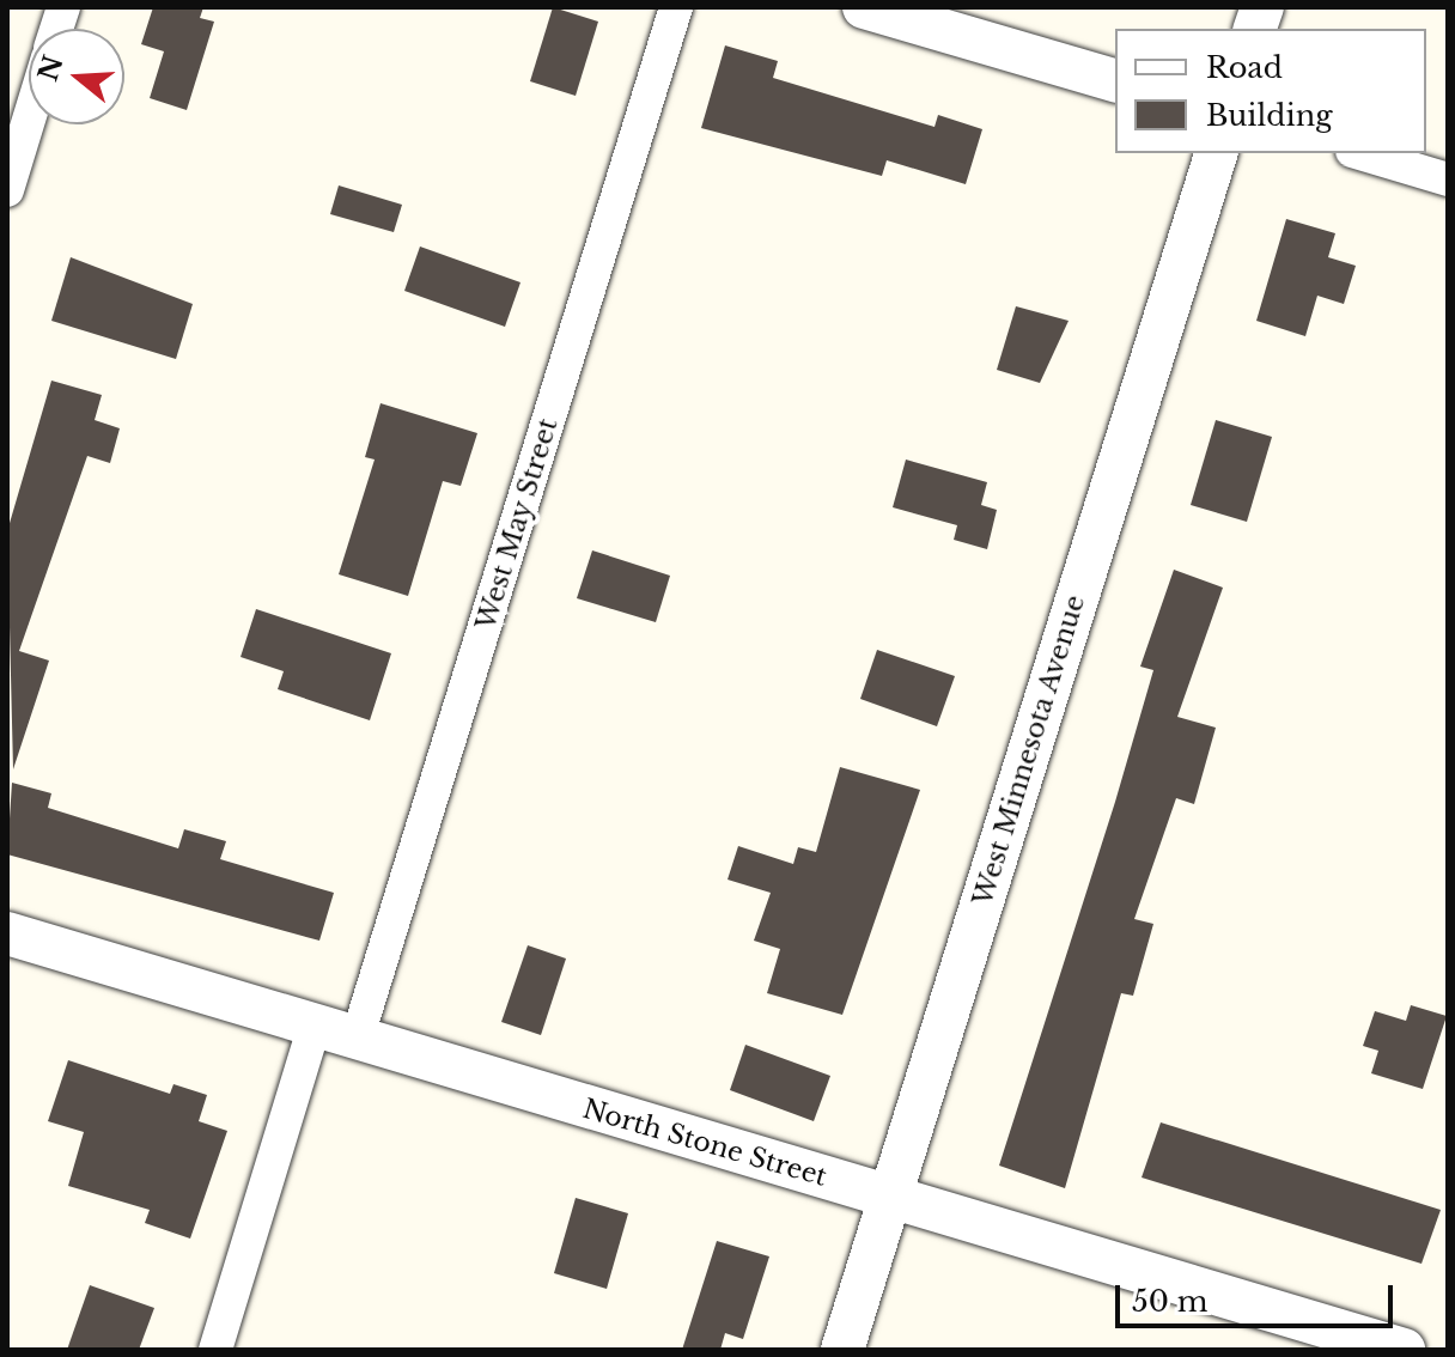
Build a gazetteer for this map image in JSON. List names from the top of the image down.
{
  "streets": {
    "street": ["West May Street", "West Minnesota Avenue", "North Stone Street"]
  },
  "crossings": [
    ["West May Street", "North Stone Street"],
    ["West Minnesota Avenue", "North Stone Street"]
  ],
  "legend": ["Road", "Building"],
  "scale_bar": "50 m",
  "north": "left"
}
